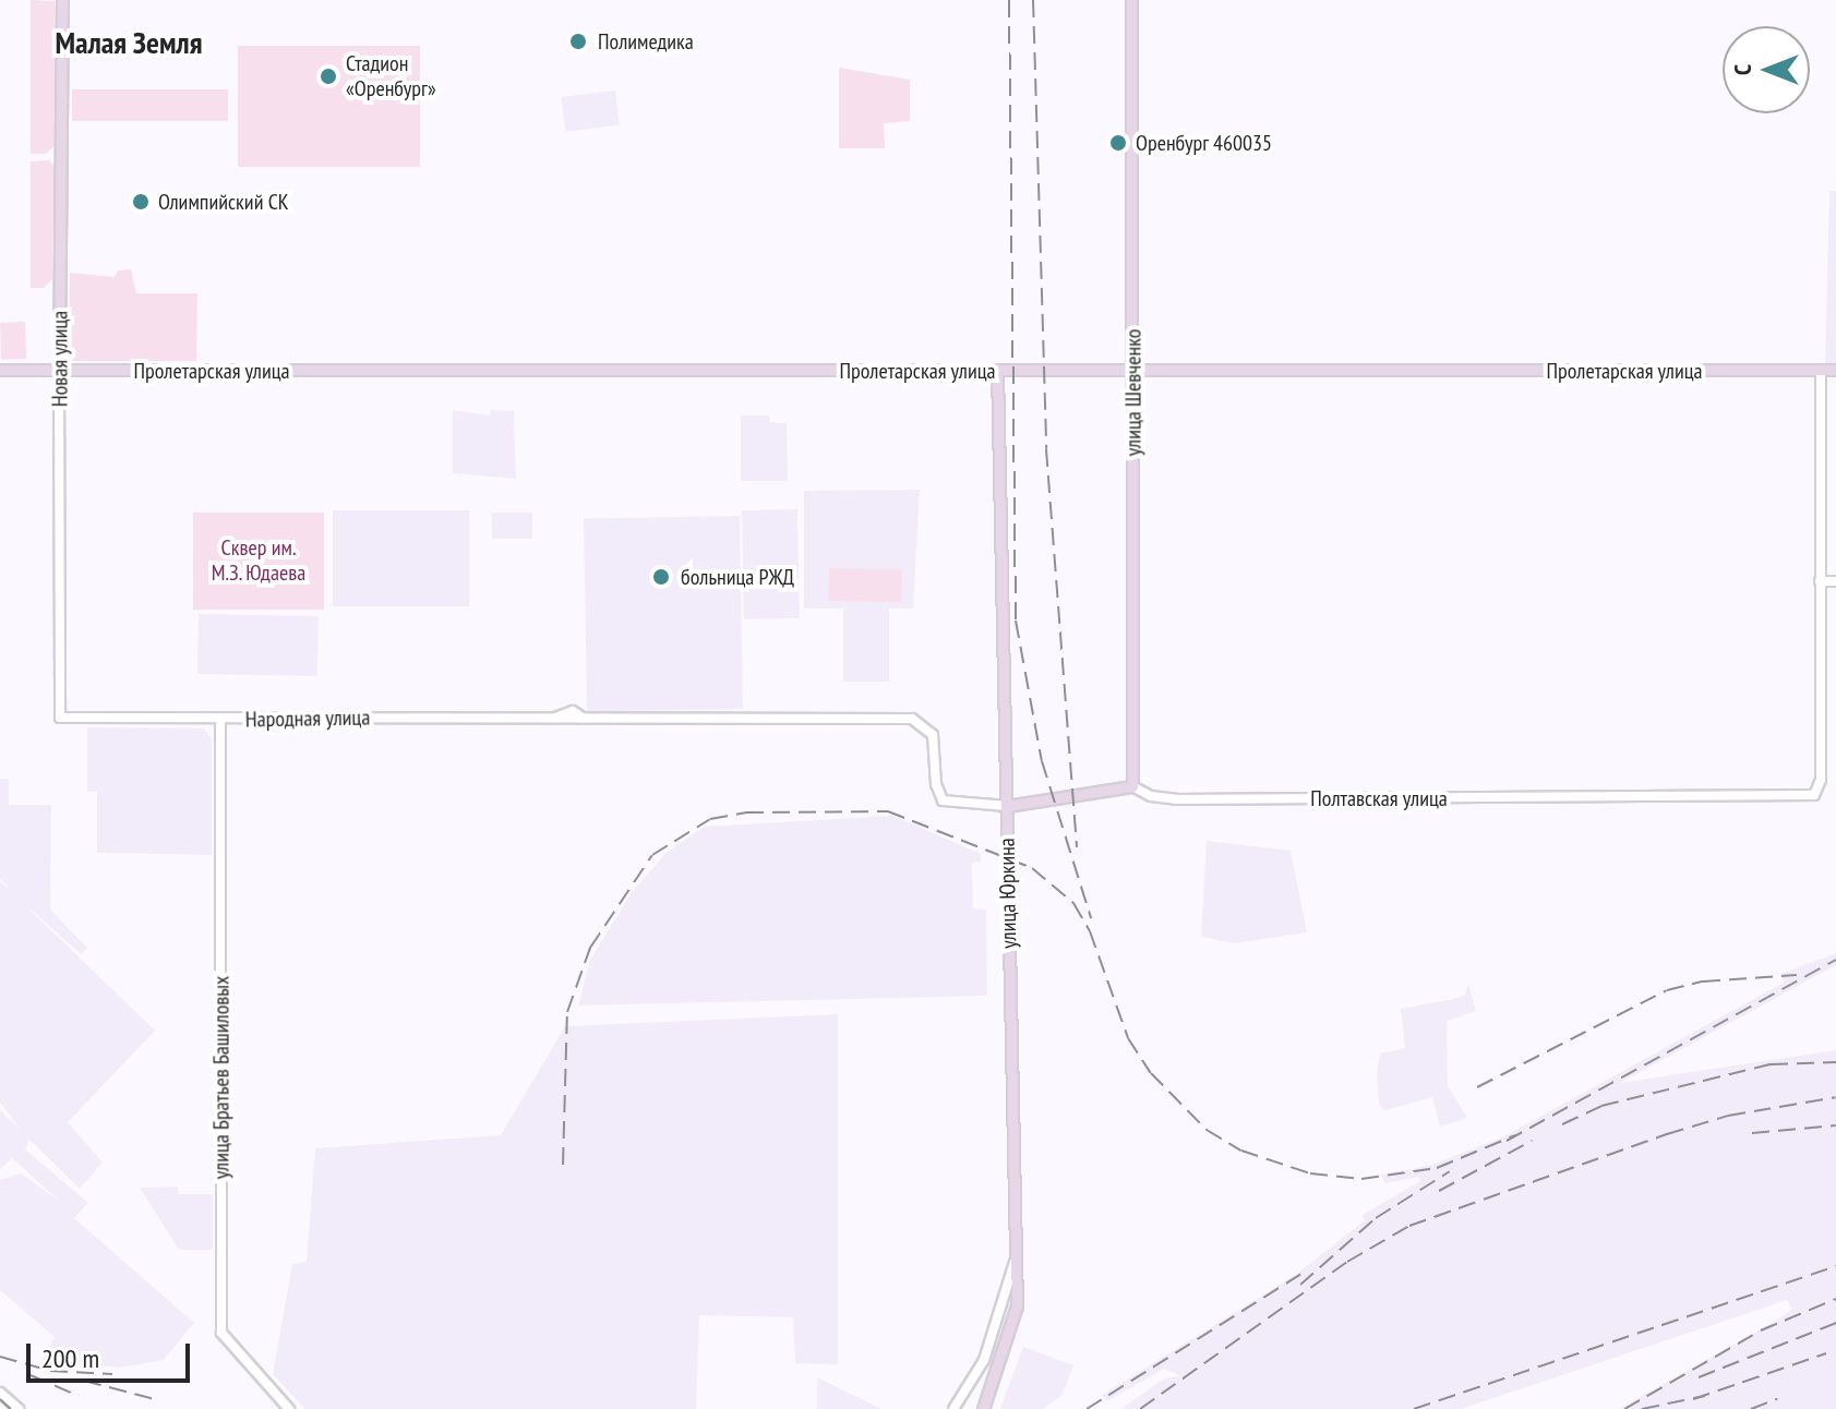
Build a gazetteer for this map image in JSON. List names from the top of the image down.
{
  "streets": {
    "main road": [
      "Новая улица",
      "Пролетарская улица",
      "улица Шевченко",
      "Полтавская улица",
      "улица Юркина"
    ],
    "street": ["Народная улица", "улица Братьев Башиловых"]
  },
  "crossings": [
    ["Новая улица", "Пролетарская улица"],
    ["Новая улица", "Народная улица"],
    ["Пролетарская улица", "улица Шевченко"],
    ["Пролетарская улица", "улица Юркина"],
    ["улица Шевченко", "Полтавская улица"],
    ["Народная улица", "Полтавская улица"],
    ["Народная улица", "улица Братьев Башиловых"],
    ["Полтавская улица", "улица Юркина"]
  ],
  "districts": ["Малая Земля"],
  "parks": ["Сквер им. М.З. Юдаева"],
  "places": [
    "Полимедика",
    "Стадион «Оренбург»",
    "Оренбург 460035",
    "Олимпийский СК",
    "больница РЖД"
  ],
  "scale_bar": "200 m",
  "north": "left"
}
